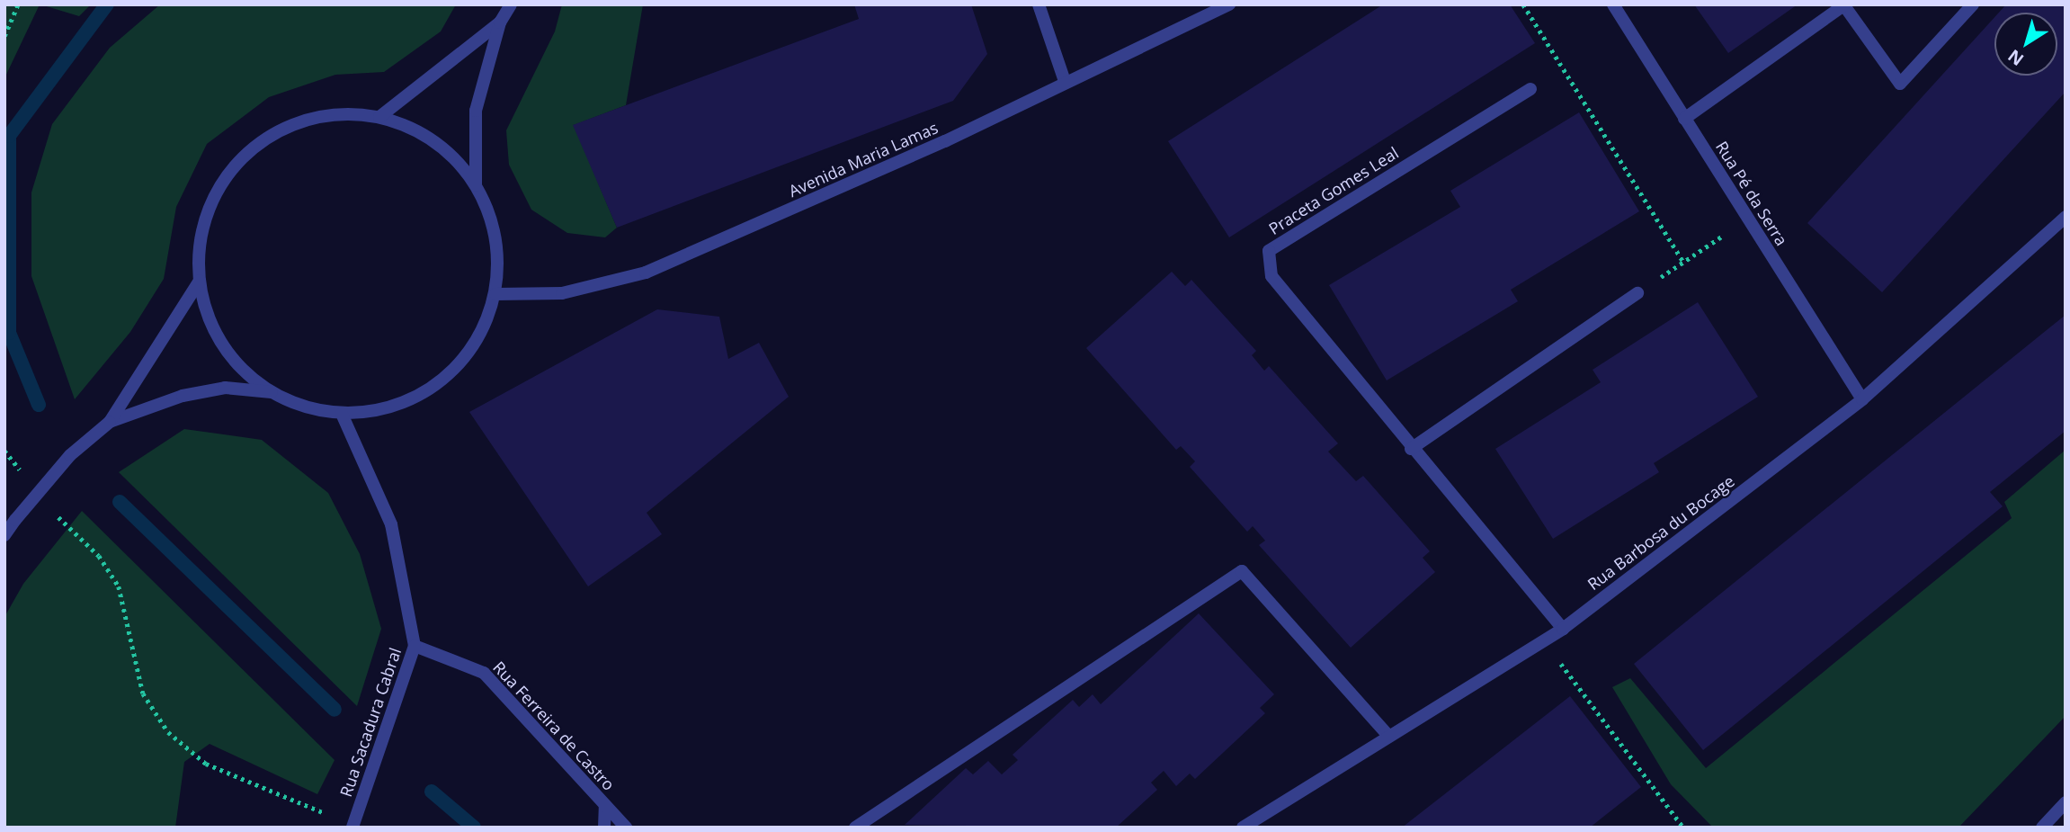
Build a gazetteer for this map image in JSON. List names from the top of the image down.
{
  "streets": {
    "street": [
      "Avenida Maria Lamas",
      "Praceta Gomes Leal",
      "Rua Pé da Serra",
      "Rua Barbosa du Bocage",
      "Rua Sacadura Cabral",
      "Rua Ferreira de Castro"
    ]
  },
  "crossings": [
    ["Praceta Gomes Leal", "Rua Barbosa du Bocage"],
    ["Rua Pé da Serra", "Rua Barbosa du Bocage"],
    ["Rua Sacadura Cabral", "Rua Ferreira de Castro"]
  ],
  "north": "bottom left"
}
